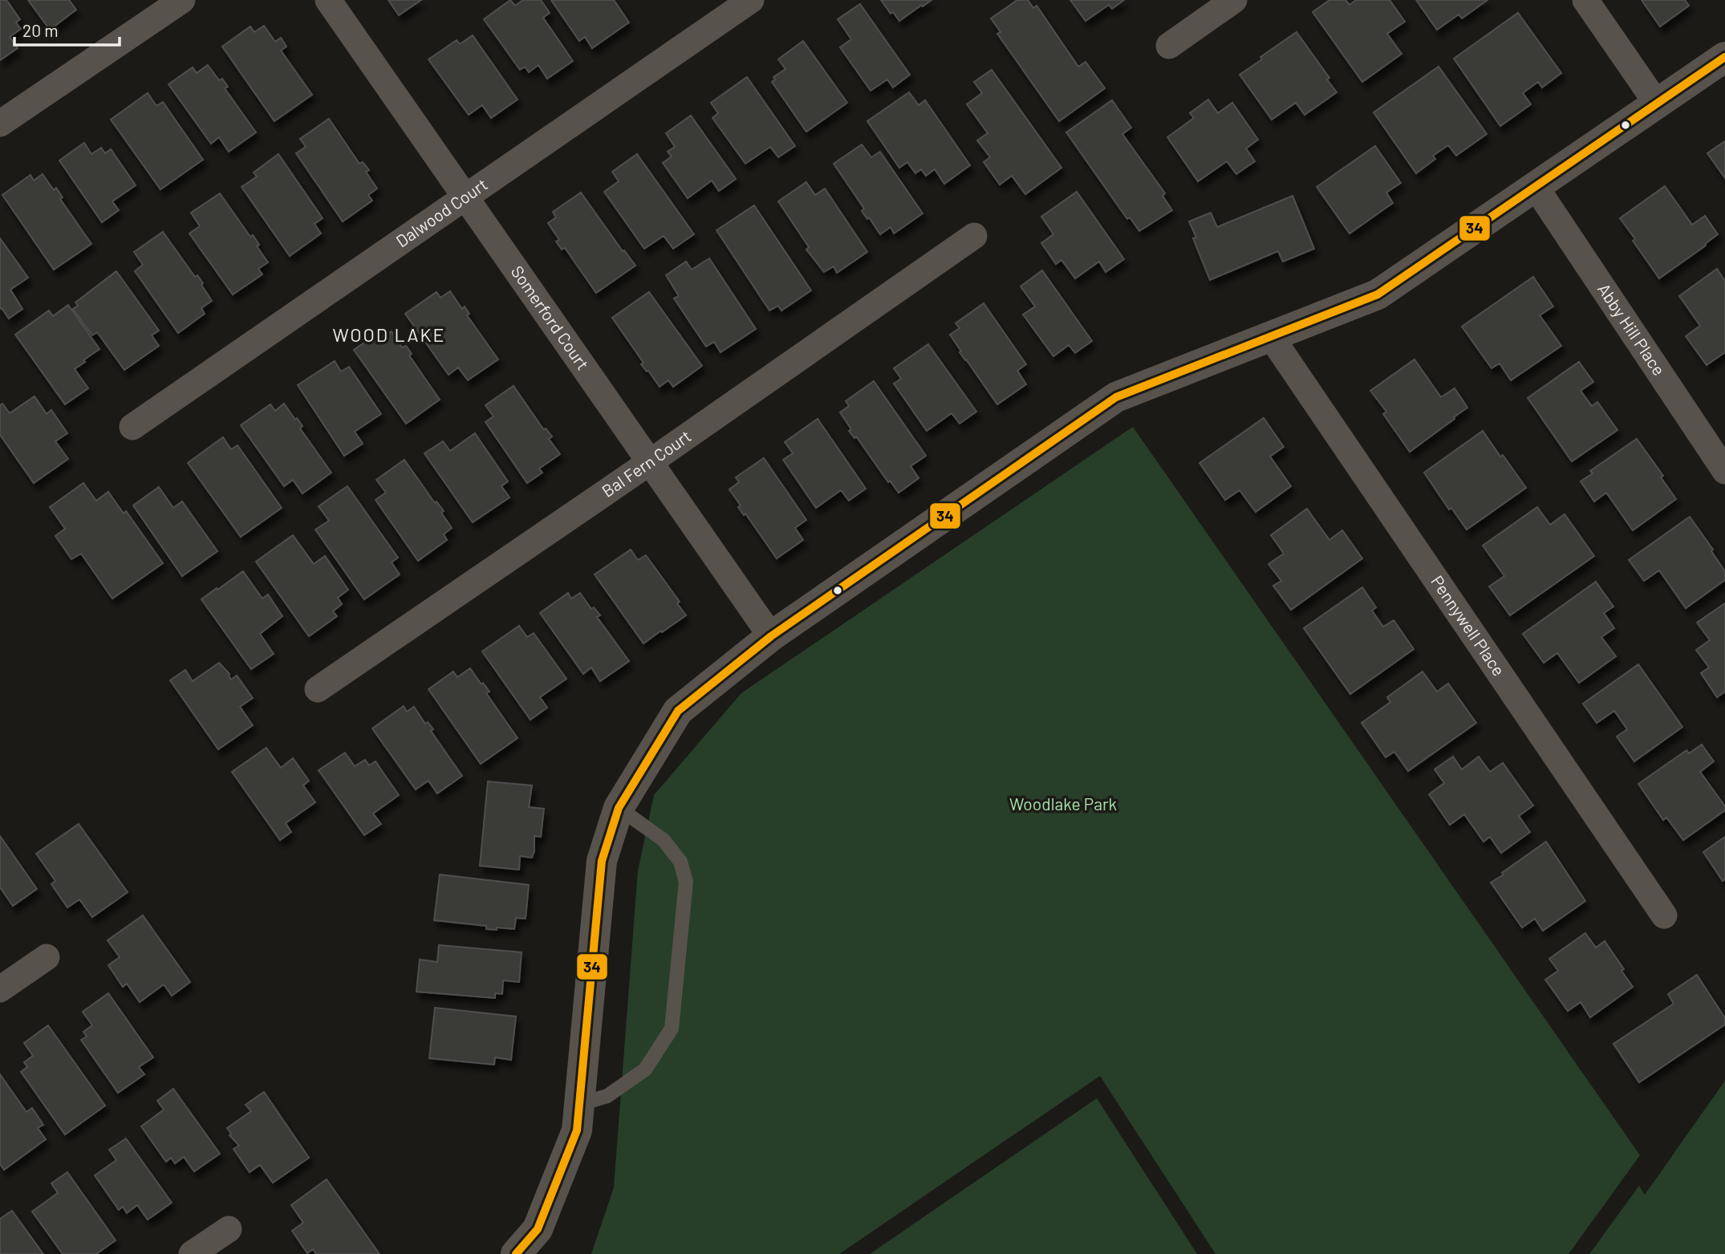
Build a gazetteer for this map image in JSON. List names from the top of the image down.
{
  "streets": {
    "street": [
      "Dalwood Court",
      "Somerford Court",
      "Abby Hill Place",
      "Bal Fern Court",
      "Pennywell Place"
    ]
  },
  "crossings": [
    ["Dalwood Court", "Somerford Court"],
    ["Somerford Court", "Bal Fern Court"]
  ],
  "districts": ["WOOD LAKE"],
  "parks": ["Woodlake Park"],
  "lines": ["transit line 34"],
  "scale_bar": "20 m"
}
